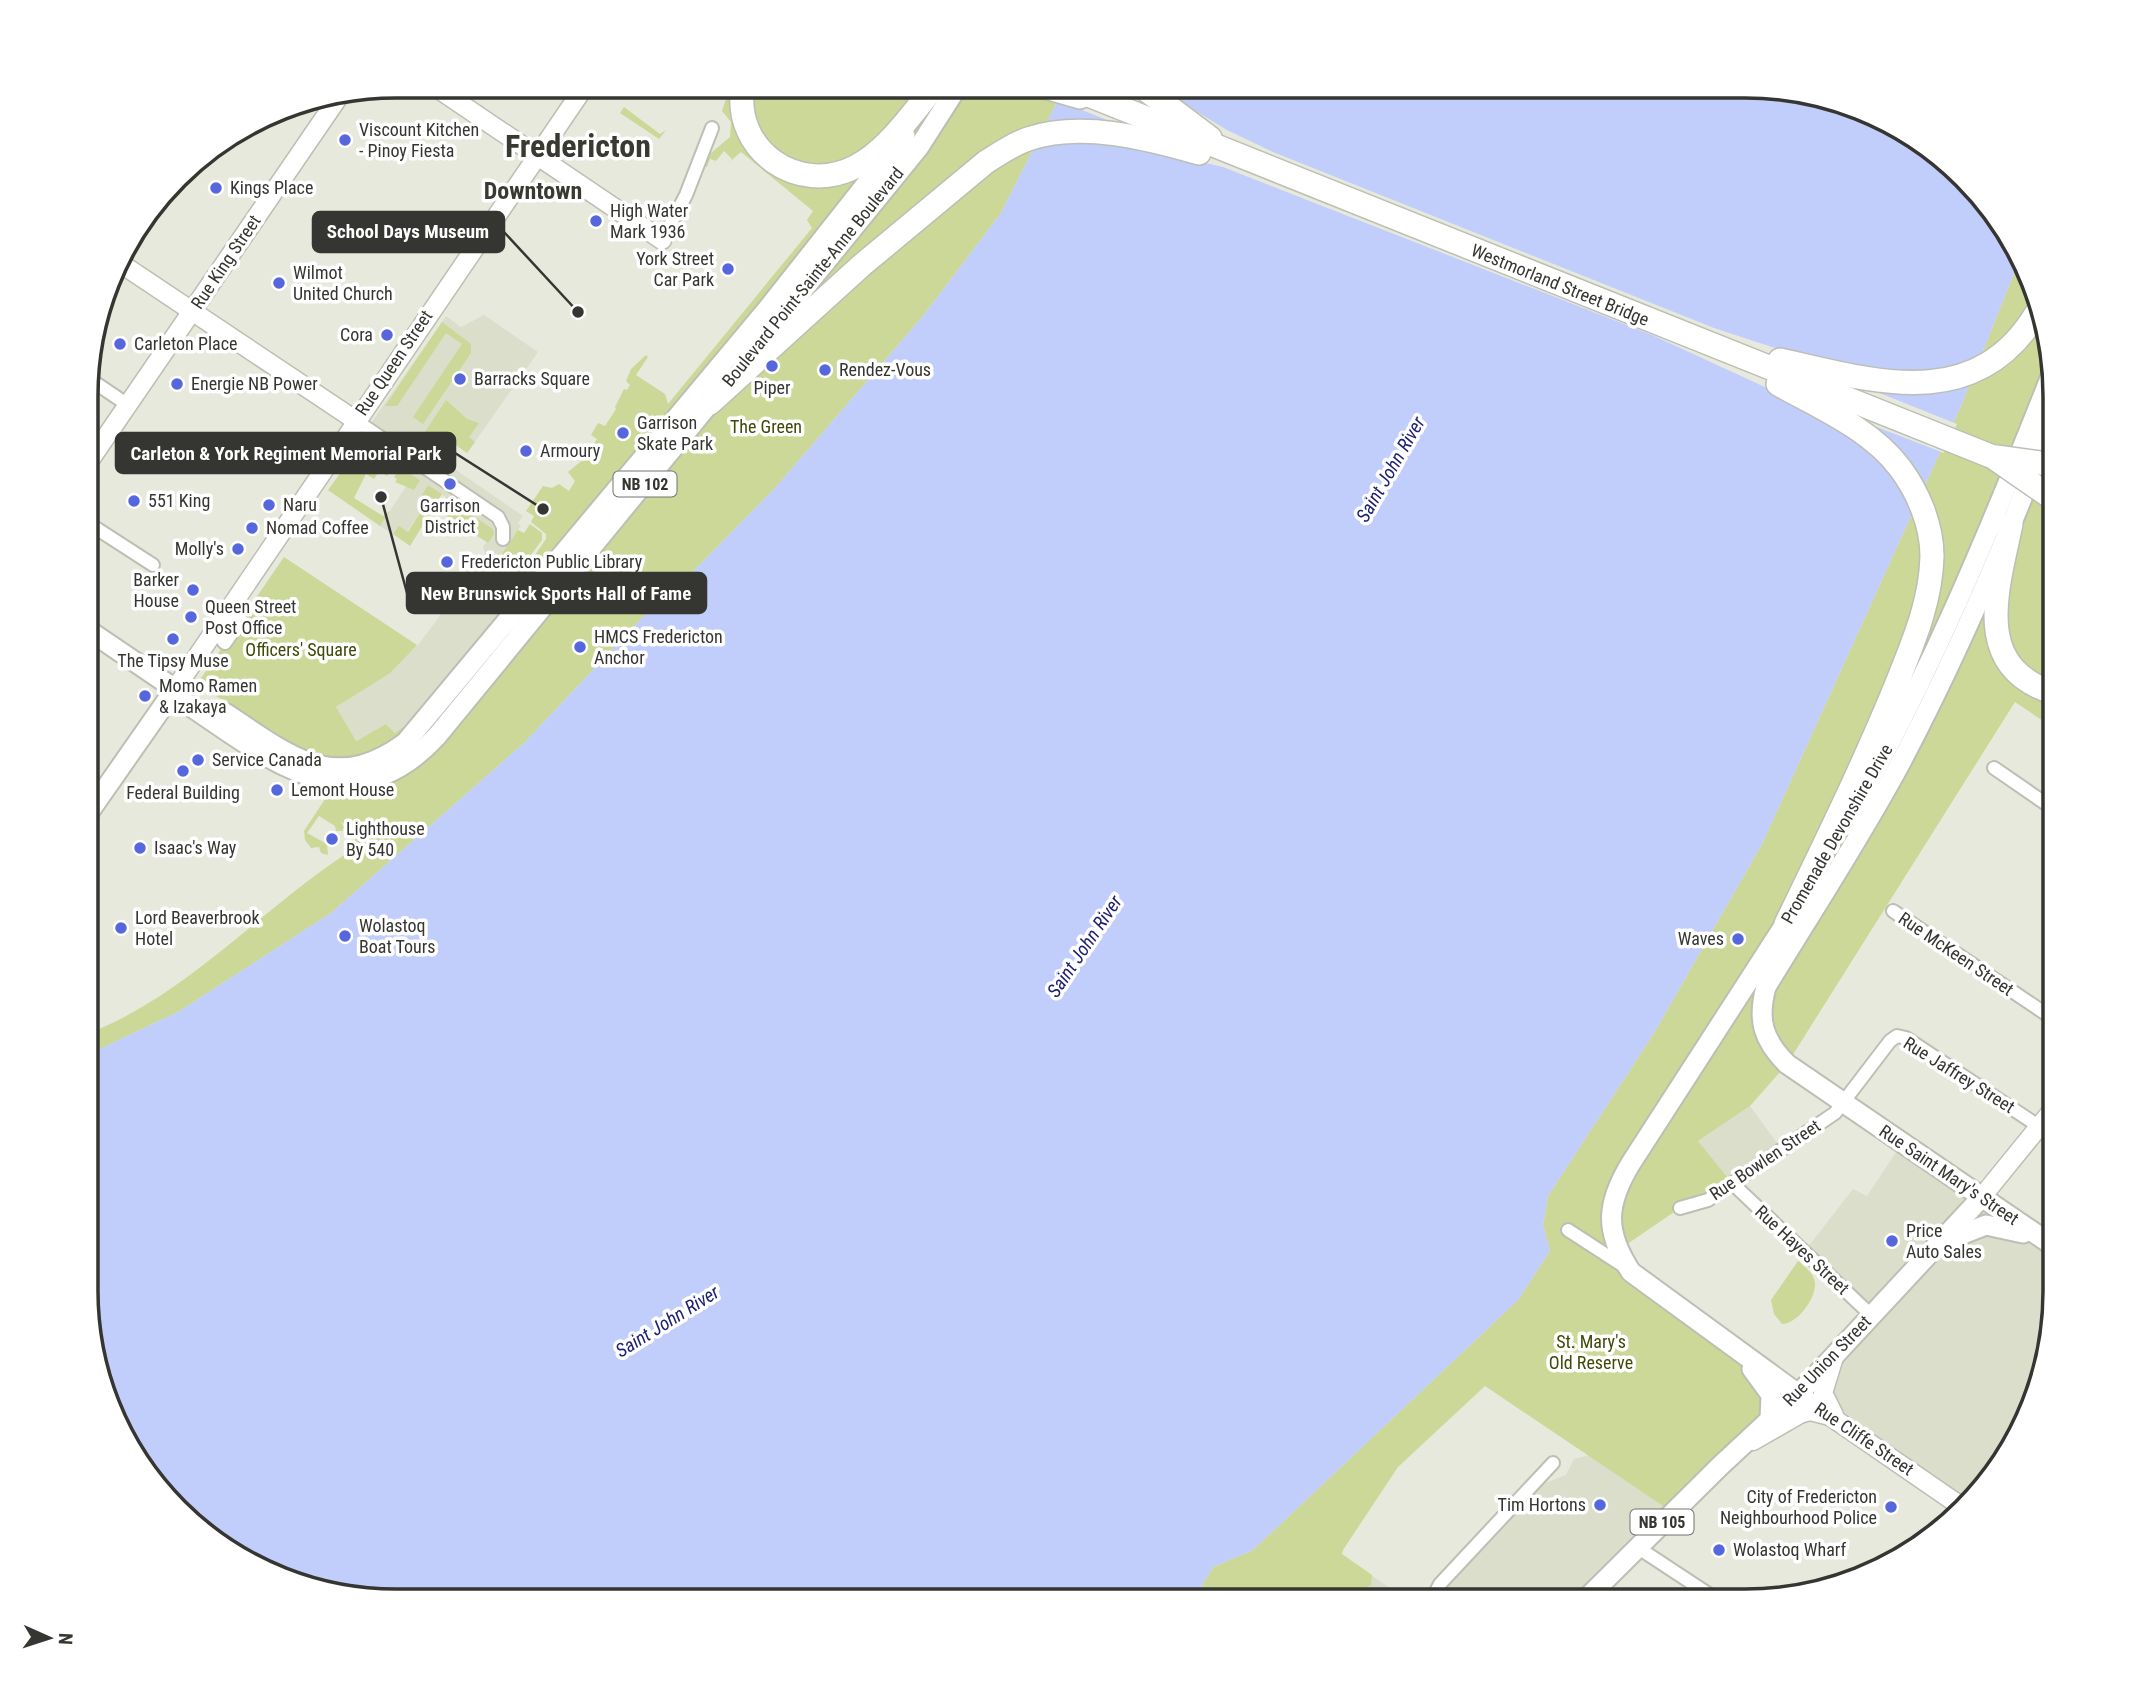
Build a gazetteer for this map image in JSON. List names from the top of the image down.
{
  "streets": {
    "highway": ["Westmorland Street Bridge"],
    "main road": [
      "Rue King Street",
      "Boulevard Point-Sainte-Anne Boulevard",
      "Rue Queen Street",
      "NB 102",
      "Promenade Devonshire Drive",
      "Rue Saint Mary's Street",
      "Rue Union Street",
      "Rue Cliffe Street",
      "NB 105"
    ],
    "street": [
      "Rue McKeen Street",
      "Rue Jaffrey Street",
      "Rue Bowlen Street",
      "Rue Hayes Street"
    ]
  },
  "crossings": [
    ["Boulevard Point-Sainte-Anne Boulevard", "Rue Queen Street"],
    ["Boulevard Point-Sainte-Anne Boulevard", "NB 102"],
    ["Rue Queen Street", "NB 102"],
    ["Promenade Devonshire Drive", "Rue Bowlen Street"],
    ["Promenade Devonshire Drive", "Rue Saint Mary's Street"],
    ["Promenade Devonshire Drive", "Rue Cliffe Street"],
    ["Rue Jaffrey Street", "Rue Bowlen Street"],
    ["Rue Jaffrey Street", "Rue Union Street"],
    ["Rue Bowlen Street", "Rue Saint Mary's Street"],
    ["Rue Bowlen Street", "Rue Hayes Street"],
    ["Rue Saint Mary's Street", "Rue Union Street"],
    ["Rue Hayes Street", "Rue Union Street"],
    ["Rue Union Street", "Rue Cliffe Street"]
  ],
  "districts": ["Fredericton", "Downtown"],
  "water": ["Saint John River"],
  "parks": ["The Green", "Officers' Square", "St. Mary's Old Reserve"],
  "places": [
    "Viscount Kitchen - Pinoy Fiesta",
    "Kings Place",
    "High Water Mark 1936",
    "York Street Car Park",
    "Wilmot United Church",
    "School Days Museum",
    "Cora",
    "Carleton Place",
    "Piper",
    "Rendez-Vous",
    "Barracks Square",
    "Energie NB Power",
    "Garrison Skate Park",
    "Armoury",
    "Garrison District",
    "New Brunswick Sports Hall of Fame",
    "551 King",
    "Naru",
    "Carleton & York Regiment Memorial Park",
    "Nomad Coffee",
    "Molly's",
    "Fredericton Public Library",
    "Barker House",
    "Queen Street Post Office",
    "The Tipsy Muse",
    "HMCS Fredericton Anchor",
    "Momo Ramen & Izakaya",
    "Service Canada",
    "Federal Building",
    "Lemont House",
    "Lighthouse By 540",
    "Isaac's Way",
    "Lord Beaverbrook Hotel",
    "Wolastoq Boat Tours",
    "Waves",
    "Price Auto Sales",
    "Tim Hortons",
    "City of Fredericton Neighbourhood Police",
    "Wolastoq Wharf"
  ],
  "north": "right"
}
